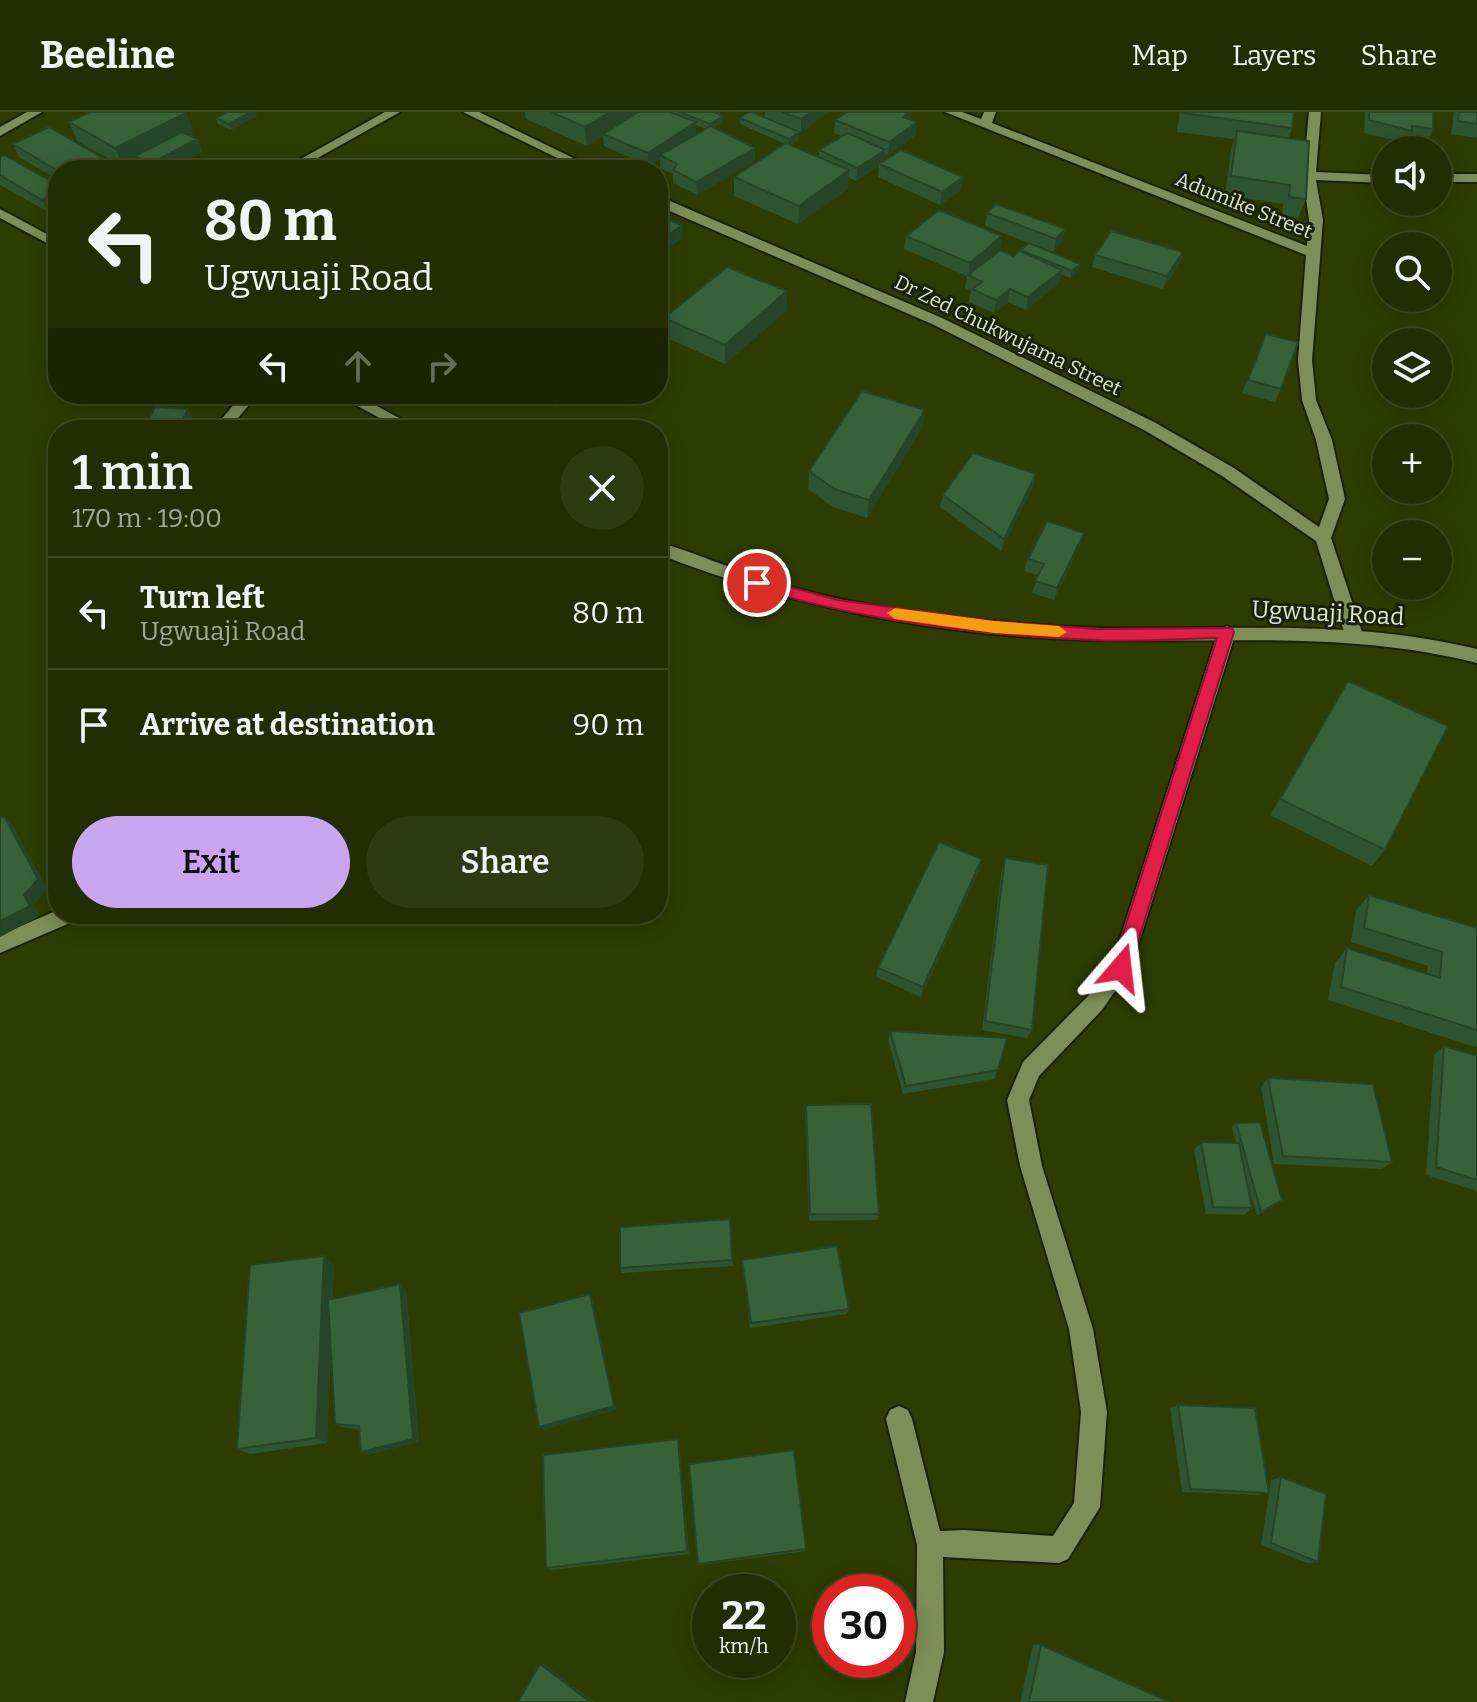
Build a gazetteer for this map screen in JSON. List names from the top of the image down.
{
  "streets": {
    "street": ["Adumike Street", "Dr Zed Chukwujama Street", "Ugwuaji Road"]
  },
  "crossings": [
    ["Adumike Street", "Dr Zed Chukwujama Street"]
  ],
  "page": {
    "header": "Beeline",
    "nav": ["Map", "Layers", "Share"],
    "map_buttons": ["+", "−"],
    "turn": ["80 m", "Ugwuaji Road"],
    "heading": ["1 min", "170 m · 19:00"],
    "list": [
      {
        "name": "Turn left",
        "note": "Ugwuaji Road",
        "value": "80 m"
      },
      {
        "name": "Arrive at destination",
        "value": "90 m"
      }
    ],
    "buttons": ["Exit", "Share"],
    "speed": "22 km/h",
    "limit": "30"
  }
}
